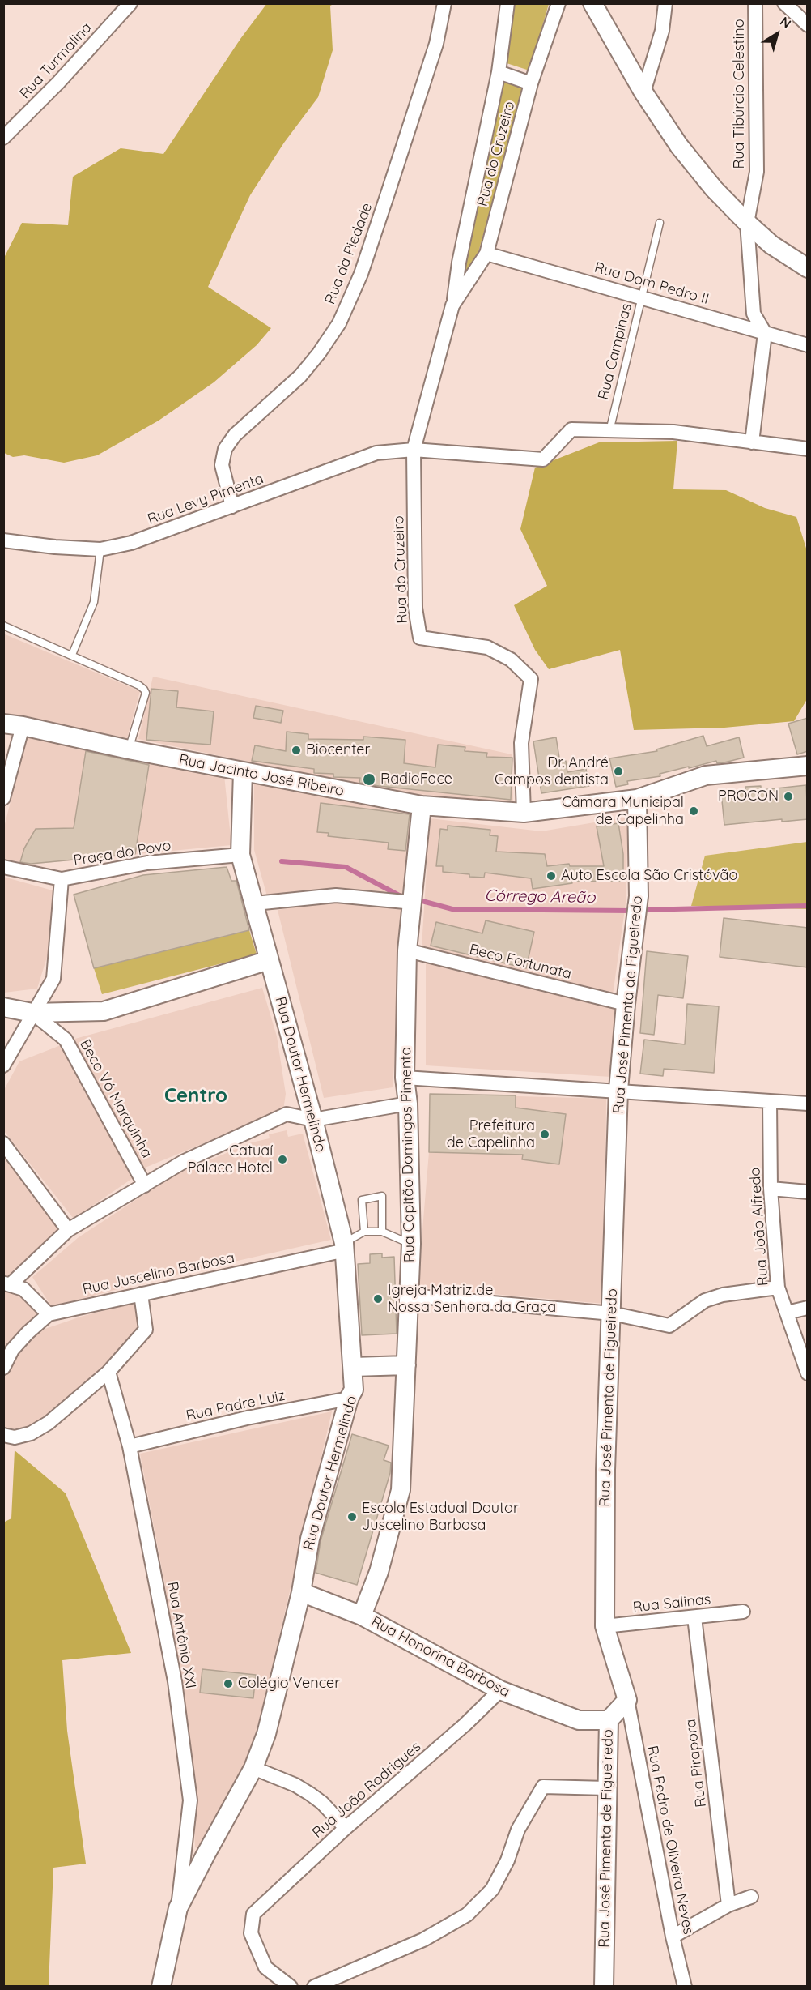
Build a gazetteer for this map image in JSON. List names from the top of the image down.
{
  "streets": {
    "street": [
      "Rua Turmalina",
      "Rua Tibúrcio Celestino",
      "Rua do Cruzeiro",
      "Rua da Piedade",
      "Rua Dom Pedro II",
      "Rua Levy Pimenta",
      "Rua Jacinto José Ribeiro",
      "Praça do Povo",
      "Beco Fortunata",
      "Rua José Pimenta de Figueiredo",
      "Rua Doutor Hermelindo",
      "Beco Vó Marquinha",
      "Rua Capitão Domingos Pimenta",
      "Rua João Alfredo",
      "Rua Juscelino Barbosa",
      "Rua Padre Luiz",
      "Rua Salinas",
      "Rua Antônio XXI",
      "Rua Honorina Barbosa",
      "Rua Pirapora",
      "Rua João Rodrigues",
      "Rua Pedro de Oliveira Neves"
    ],
    "lane": ["Rua Campinas"]
  },
  "crossings": [
    ["Rua Tibúrcio Celestino", "Rua Dom Pedro II"],
    ["Rua do Cruzeiro", "Rua Dom Pedro II"],
    ["Rua do Cruzeiro", "Rua Levy Pimenta"],
    ["Rua do Cruzeiro", "Rua Jacinto José Ribeiro"],
    ["Rua da Piedade", "Rua Levy Pimenta"],
    ["Rua Dom Pedro II", "Rua Campinas"],
    ["Rua Campinas", "Rua Levy Pimenta"],
    ["Rua Jacinto José Ribeiro", "Rua José Pimenta de Figueiredo"],
    ["Rua Jacinto José Ribeiro", "Rua Doutor Hermelindo"],
    ["Rua Jacinto José Ribeiro", "Rua Capitão Domingos Pimenta"],
    ["Praça do Povo", "Rua Doutor Hermelindo"],
    ["Praça do Povo", "Beco Vó Marquinha"],
    ["Beco Fortunata", "Rua José Pimenta de Figueiredo"],
    ["Beco Fortunata", "Rua Capitão Domingos Pimenta"],
    ["Rua José Pimenta de Figueiredo", "Rua Salinas"],
    ["Rua José Pimenta de Figueiredo", "Rua Honorina Barbosa"],
    ["Rua José Pimenta de Figueiredo", "Rua Pedro de Oliveira Neves"],
    ["Rua Doutor Hermelindo", "Rua Juscelino Barbosa"],
    ["Rua Doutor Hermelindo", "Rua Padre Luiz"],
    ["Rua Doutor Hermelindo", "Rua Antônio XXI"],
    ["Rua Doutor Hermelindo", "Rua Honorina Barbosa"],
    ["Rua Capitão Domingos Pimenta", "Rua Honorina Barbosa"],
    ["Rua Padre Luiz", "Rua Antônio XXI"],
    ["Rua Salinas", "Rua Pirapora"],
    ["Rua Honorina Barbosa", "Rua João Rodrigues"]
  ],
  "districts": ["Centro"],
  "water": ["Córrego Areão"],
  "places": [
    "Biocenter",
    "Dr. André Campos dentista",
    "RadioFace",
    "PROCON",
    "Câmara Municipal de Capelinha",
    "Auto Escola São Cristóvão",
    "Prefeitura de Capelinha",
    "Catuaí Palace Hotel",
    "Igreja Matriz de Nossa Senhora da Graça",
    "Escola Estadual Doutor Juscelino Barbosa",
    "Colégio Vencer"
  ],
  "north": "top right"
}
